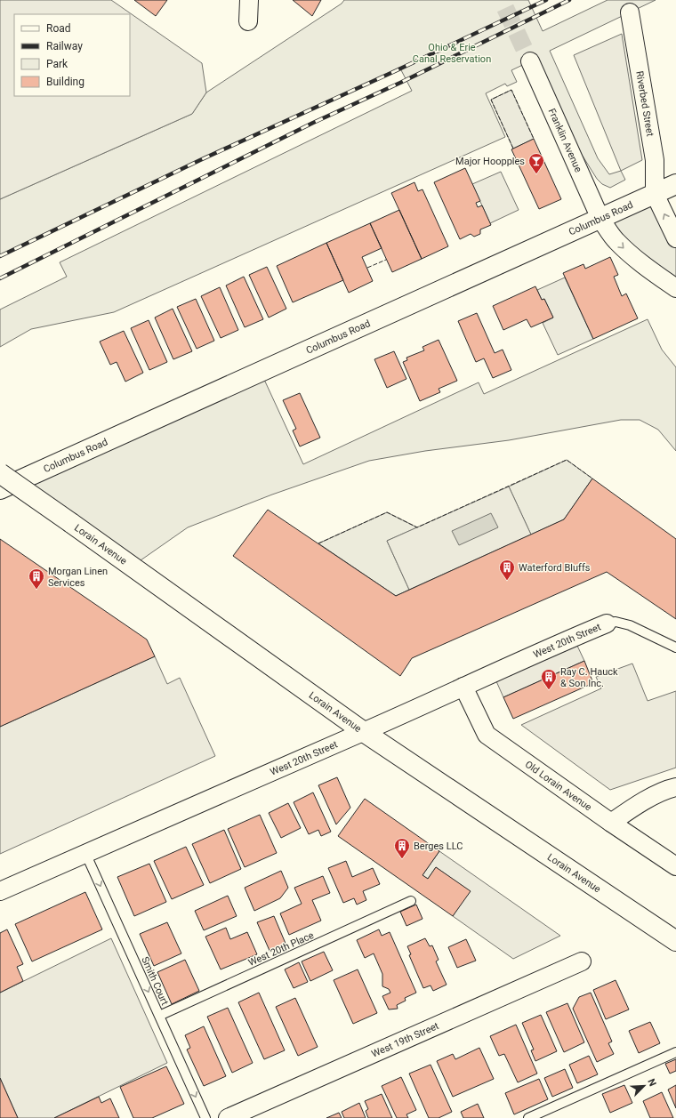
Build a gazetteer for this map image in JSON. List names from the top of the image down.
{
  "streets": {
    "main road": ["Columbus Road", "Lorain Avenue"],
    "street": [
      "Riverbed Street",
      "Franklin Avenue",
      "West 20th Street",
      "Old Lorain Avenue",
      "West 19th Street"
    ],
    "lane": ["West 20th Place", "Smith Court"]
  },
  "crossings": [
    ["Riverbed Street", "Columbus Road"],
    ["Franklin Avenue", "Columbus Road"],
    ["Lorain Avenue", "West 20th Street"],
    ["West 20th Street", "Old Lorain Avenue"],
    ["West 20th Street", "Smith Court"],
    ["West 20th Place", "Smith Court"]
  ],
  "one_way": ["Smith Court"],
  "parks": ["Ohio & Erie Canal Reservation"],
  "places": {
    "bar": ["Major Hoopples"],
    "building": [
      "Waterford Bluffs",
      "Morgan Linen Services",
      "Ray C. Hauck & Son Inc.",
      "Berges LLC"
    ]
  },
  "legend": [
    "Road",
    "Railway",
    "Park",
    "Building"
  ],
  "north": "top right"
}
